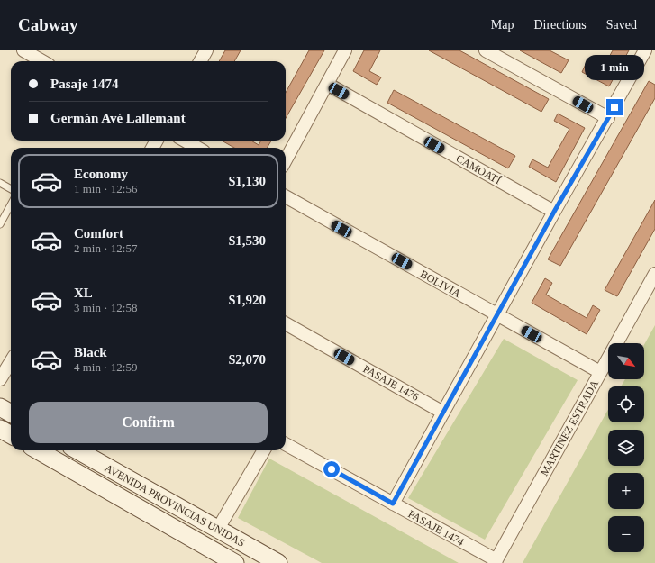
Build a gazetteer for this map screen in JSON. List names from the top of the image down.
{
  "streets": {
    "main road": ["AVENIDA PROVINCIAS UNIDAS"],
    "street": [
      "CAMOATÍ",
      "BOLIVIA",
      "PASAJE 1476",
      "MARTINEZ ESTRADA",
      "PASAJE 1474"
    ]
  },
  "crossings": [
    ["BOLIVIA", "MARTINEZ ESTRADA"],
    ["MARTINEZ ESTRADA", "PASAJE 1474"]
  ],
  "north": "bottom right",
  "page": {
    "header": "Cabway",
    "nav": ["Map", "Directions", "Saved"],
    "bubble": "1 min",
    "banner": ["Pasaje 1474", "Germán Avé Lallemant"],
    "list": [
      {
        "name": "Economy",
        "note": "1 min · 12:56",
        "value": "$1,130"
      },
      {
        "name": "Comfort",
        "note": "2 min · 12:57",
        "value": "$1,530"
      },
      {
        "name": "XL",
        "note": "3 min · 12:58",
        "value": "$1,920"
      },
      {
        "name": "Black",
        "note": "4 min · 12:59",
        "value": "$2,070"
      }
    ],
    "map_buttons": ["+", "−"],
    "buttons": "Confirm"
  }
}
